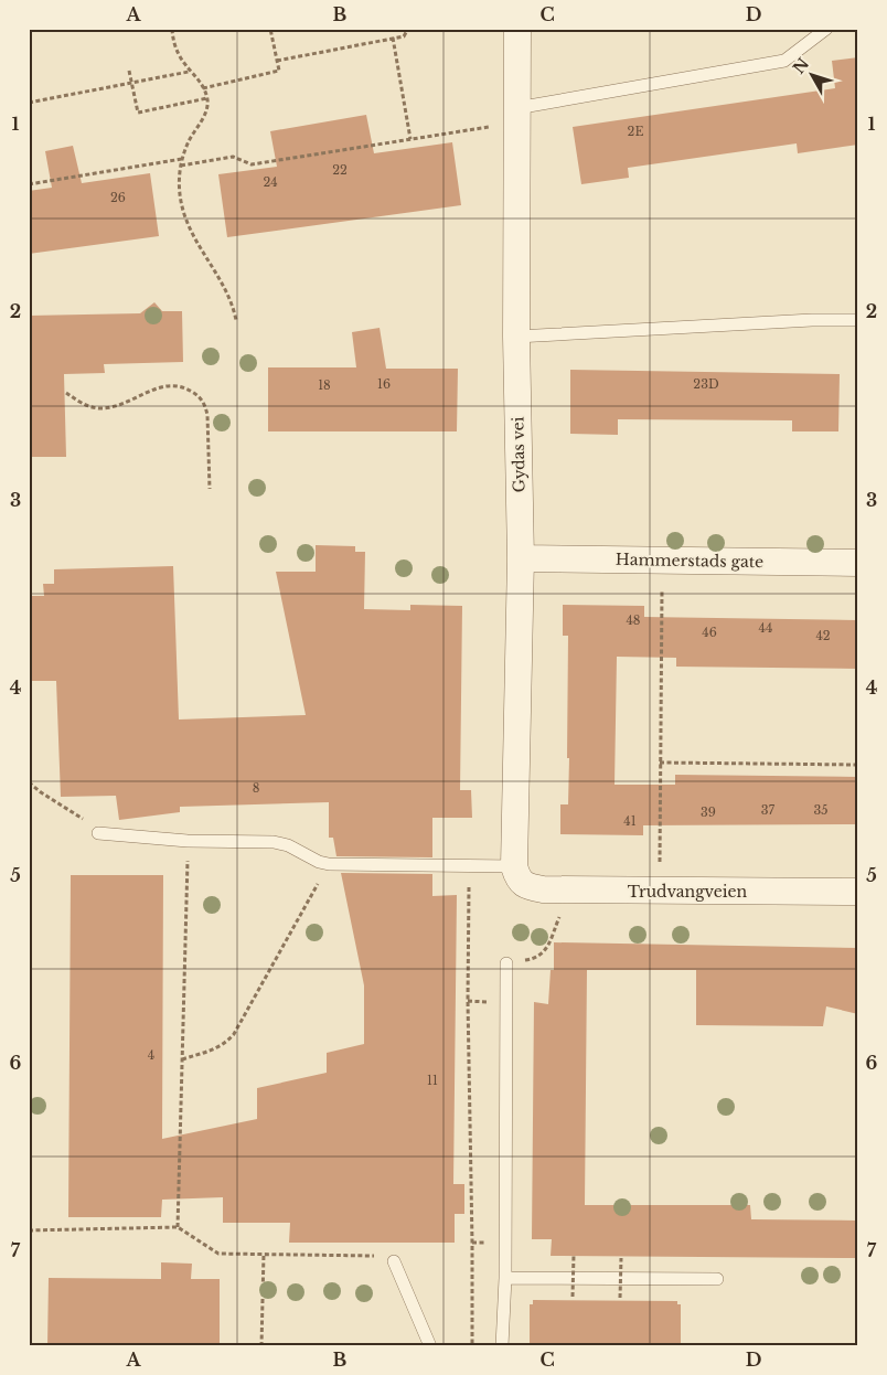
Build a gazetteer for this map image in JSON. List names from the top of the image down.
{
  "streets": {
    "street": ["Gydas vei", "Hammerstads gate", "Trudvangveien"]
  },
  "crossings": [
    ["Gydas vei", "Hammerstads gate"],
    ["Gydas vei", "Trudvangveien"]
  ],
  "house_numbers": [
    "2E",
    "22",
    "24",
    "26",
    "16",
    "23D",
    "18",
    "48",
    "44",
    "46",
    "42",
    "8",
    "37",
    "35",
    "39",
    "41",
    "4",
    "11"
  ],
  "north": "top left",
  "grid": {
    "columns": [
      "A",
      "B",
      "C",
      "D"
    ],
    "rows": [
      "1",
      "2",
      "3",
      "4",
      "5",
      "6",
      "7"
    ]
  }
}
